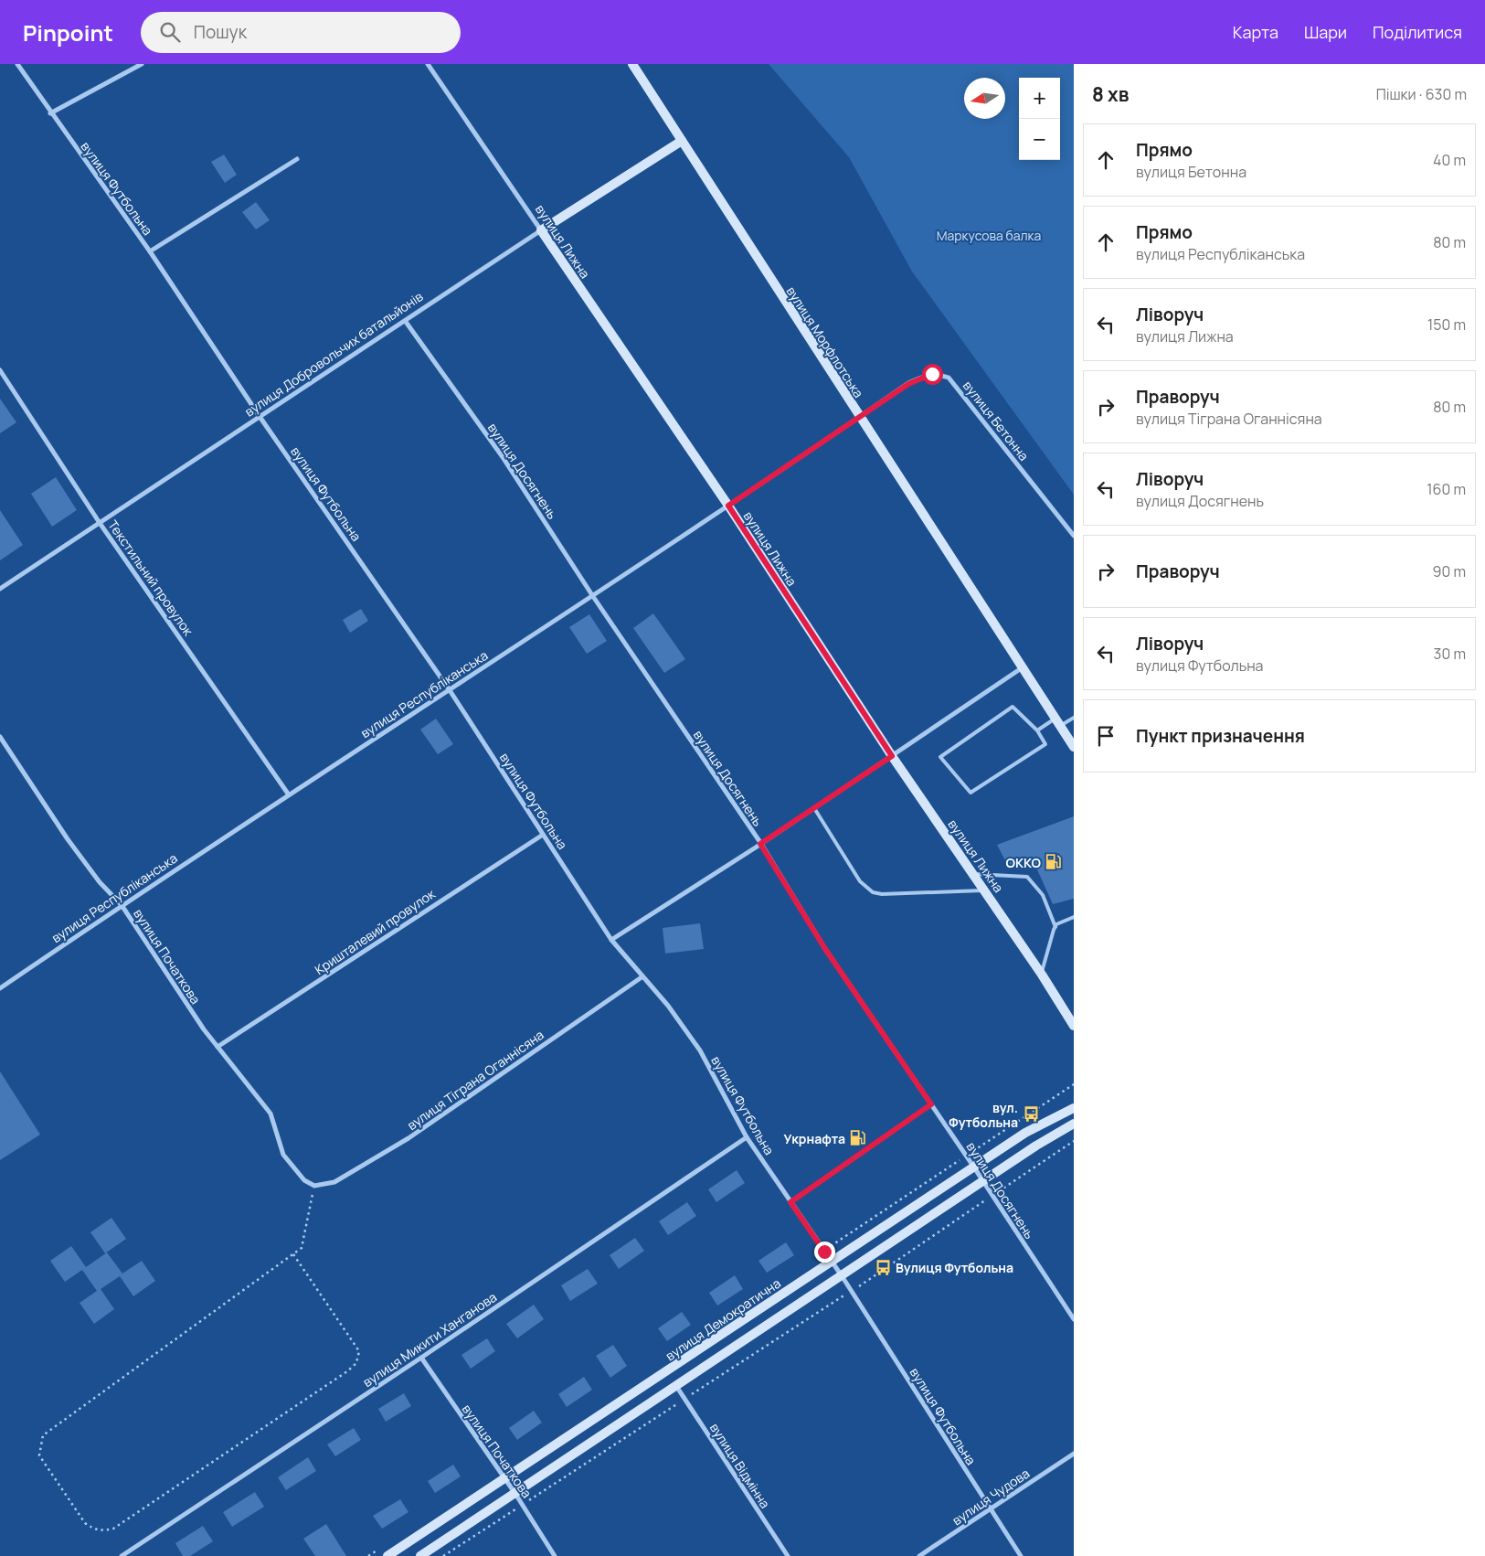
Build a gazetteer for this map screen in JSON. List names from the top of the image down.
{
  "streets": {
    "street": [
      "вулиця Футбольна",
      "вулиця Лижна",
      "вулиця Морфлотська",
      "вулиця Добровольчих батальйонів",
      "вулиця Бетонна",
      "вулиця Досягнень",
      "Текстильний провулок",
      "вулиця Республіканська",
      "Кришталевий провулок",
      "вулиця Початкова",
      "вулиця Тіграна Оганнісяна",
      "вулиця Демократична",
      "вулиця Микити Ханганова",
      "вулиця Відмінна",
      "вулиця Чудова"
    ]
  },
  "crossings": [
    ["вулиця Футбольна", "вулиця Добровольчих батальйонів"],
    ["вулиця Футбольна", "вулиця Республіканська"],
    ["вулиця Футбольна", "Кришталевий провулок"],
    ["вулиця Футбольна", "вулиця Тіграна Оганнісяна"],
    ["вулиця Футбольна", "вулиця Демократична"],
    ["вулиця Футбольна", "вулиця Микити Ханганова"],
    ["вулиця Футбольна", "вулиця Чудова"],
    ["вулиця Лижна", "вулиця Добровольчих батальйонів"],
    ["вулиця Лижна", "вулиця Республіканська"],
    ["вулиця Морфлотська", "вулиця Добровольчих батальйонів"],
    ["вулиця Морфлотська", "вулиця Бетонна"],
    ["вулиця Морфлотська", "вулиця Республіканська"],
    ["вулиця Добровольчих батальйонів", "вулиця Досягнень"],
    ["вулиця Добровольчих батальйонів", "Текстильний провулок"],
    ["вулиця Бетонна", "вулиця Республіканська"],
    ["вулиця Досягнень", "вулиця Республіканська"],
    ["вулиця Досягнень", "вулиця Демократична"],
    ["Текстильний провулок", "вулиця Республіканська"],
    ["вулиця Республіканська", "вулиця Початкова"],
    ["Кришталевий провулок", "вулиця Початкова"],
    ["вулиця Початкова", "вулиця Тіграна Оганнісяна"],
    ["вулиця Початкова", "вулиця Демократична"],
    ["вулиця Початкова", "вулиця Микити Ханганова"]
  ],
  "parks": ["Маркусова балка"],
  "places": {
    "fuel station": ["ОККО", "Укрнафта"],
    "bus stop": ["вул. Футбольна", "Вулиця Футбольна"]
  },
  "north": "left",
  "page": {
    "header": "Pinpoint",
    "search": "Пошук",
    "nav": ["Карта", "Шари", "Поділитися"],
    "heading": ["8 хв", "Пішки · 630 m"],
    "map_buttons": ["+", "−"],
    "list": [
      ["Прямо", "вулиця Бетонна", "40 m"],
      ["Прямо", "вулиця Республіканська", "80 m"],
      ["Ліворуч", "вулиця Лижна", "150 m"],
      ["Праворуч", "вулиця Тіграна Оганнісяна", "80 m"],
      ["Ліворуч", "вулиця Досягнень", "160 m"],
      ["Праворуч", "90 m"],
      ["Ліворуч", "вулиця Футбольна", "30 m"],
      "Пункт призначення"
    ]
  }
}
